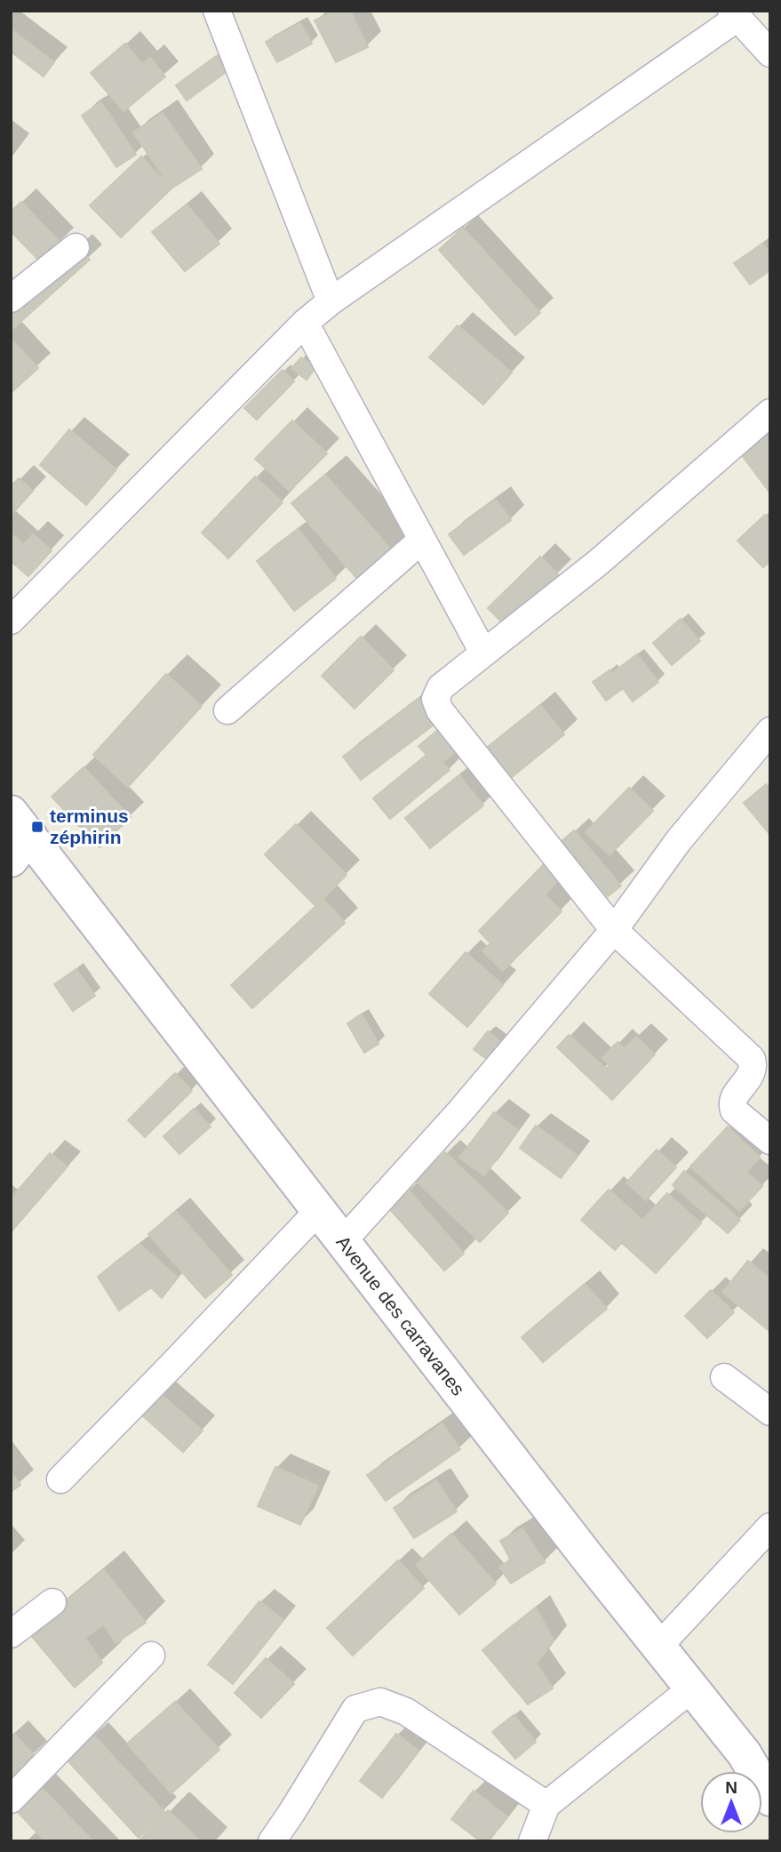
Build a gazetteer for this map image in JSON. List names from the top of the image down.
{
  "streets": {
    "street": ["Avenue des carravanes"]
  },
  "places": {
    "transit": ["terminus zéphirin"]
  },
  "north": "top"
}
